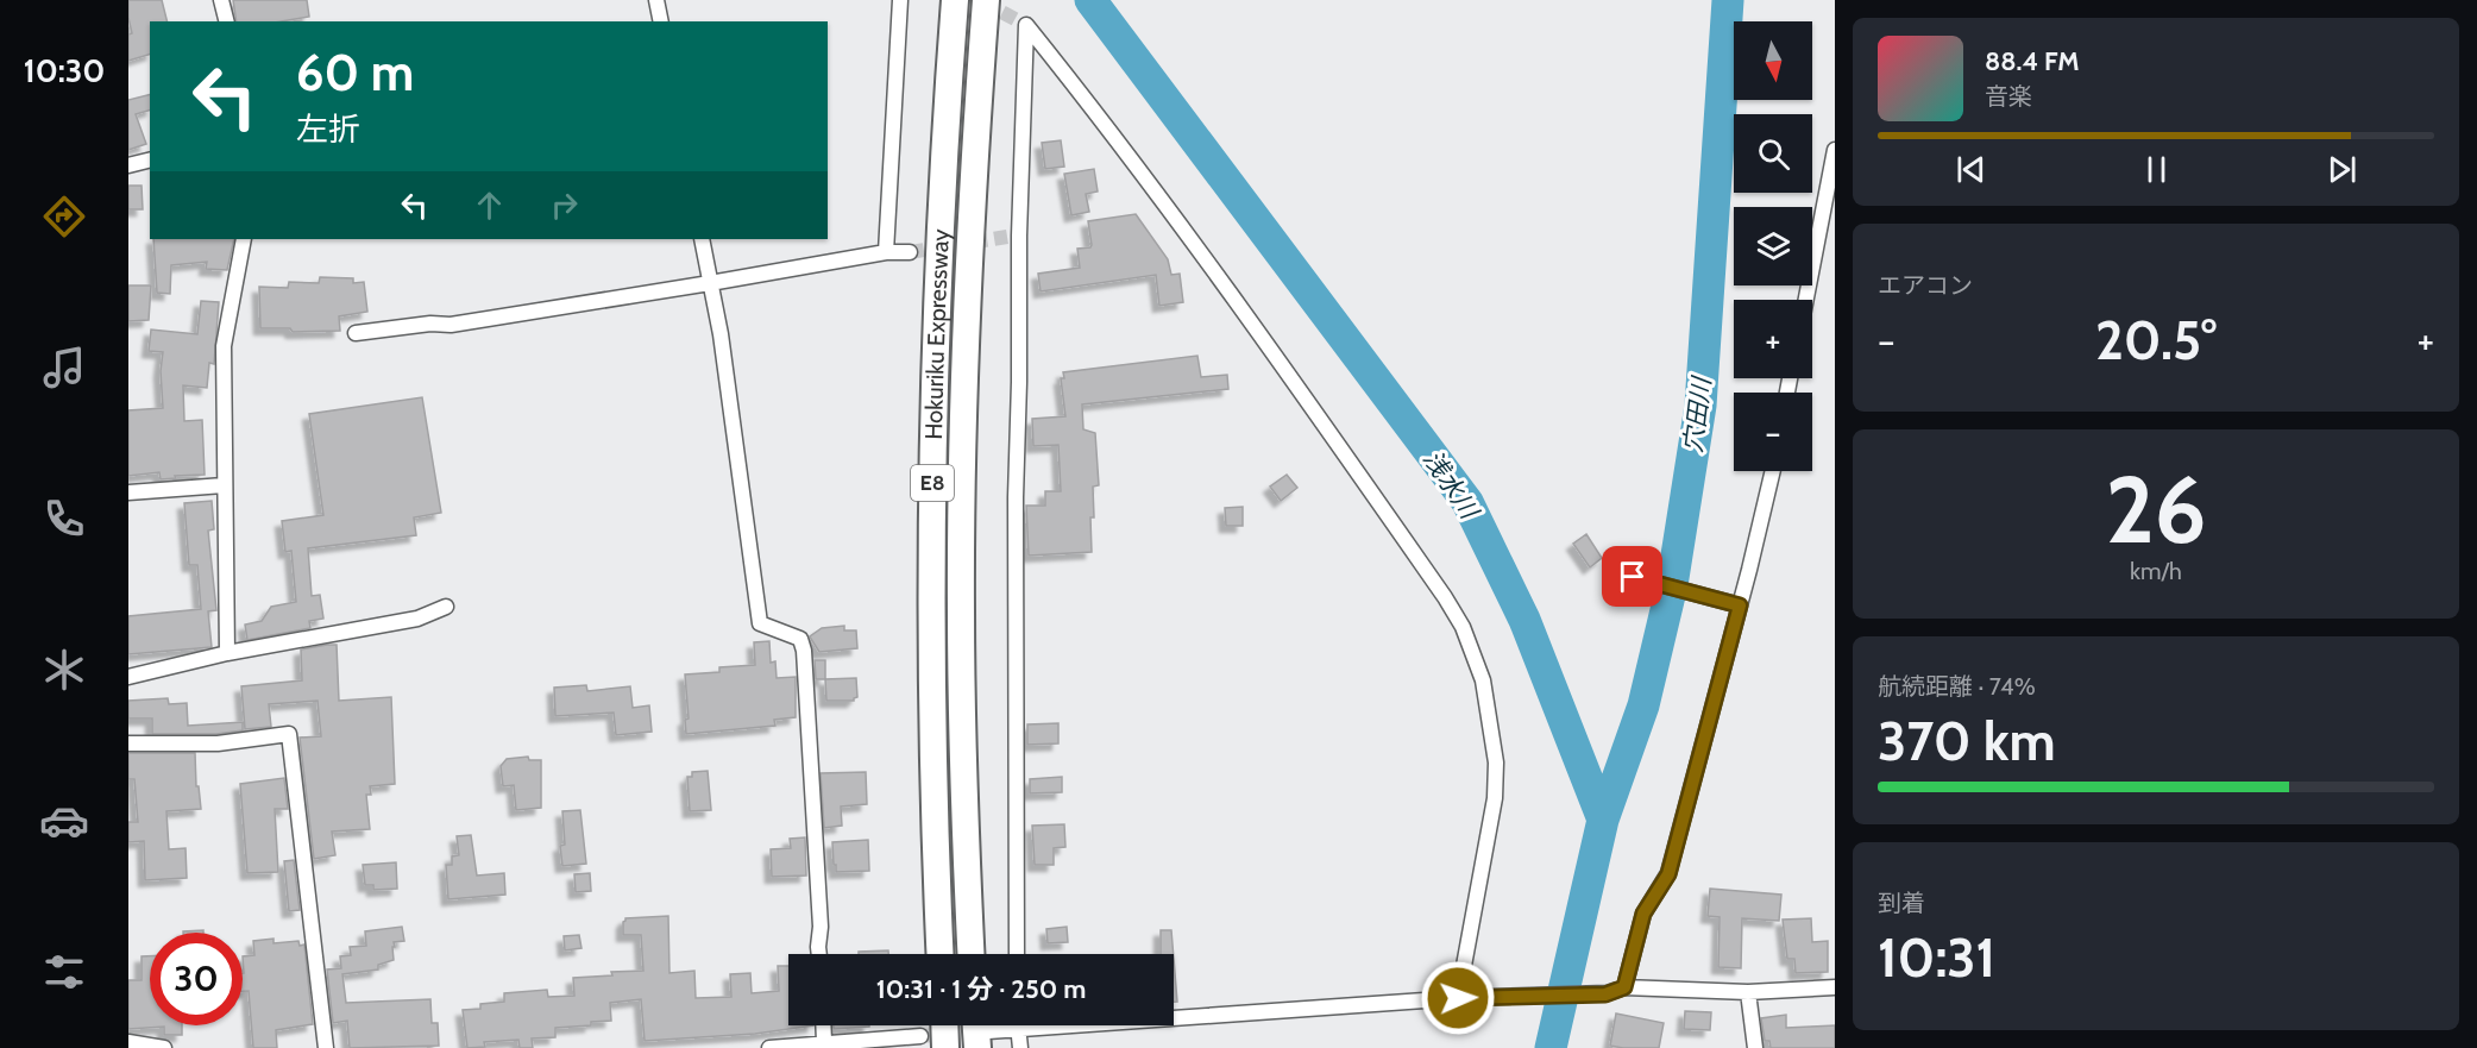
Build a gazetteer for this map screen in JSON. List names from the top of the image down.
{
  "streets": {
    "highway": ["Hokuriku Expressway", "E8"]
  },
  "water": ["穴田川", "浅水川"],
  "north": "bottom",
  "page": {
    "tabs": "10:30",
    "map_buttons": ["+", "−"],
    "turn": ["60 m", "左折"],
    "song": ["88.4 FM", "音楽"],
    "tile": [
      "エアコン",
      ["26", "km/h"],
      ["航続距離 · 74%", "370 km"],
      ["到着", "10:31"]
    ],
    "heat": ["−", "20.5°", "+"],
    "limit": "30",
    "trip": "10:31 · 1 分 · 250 m"
  }
}
